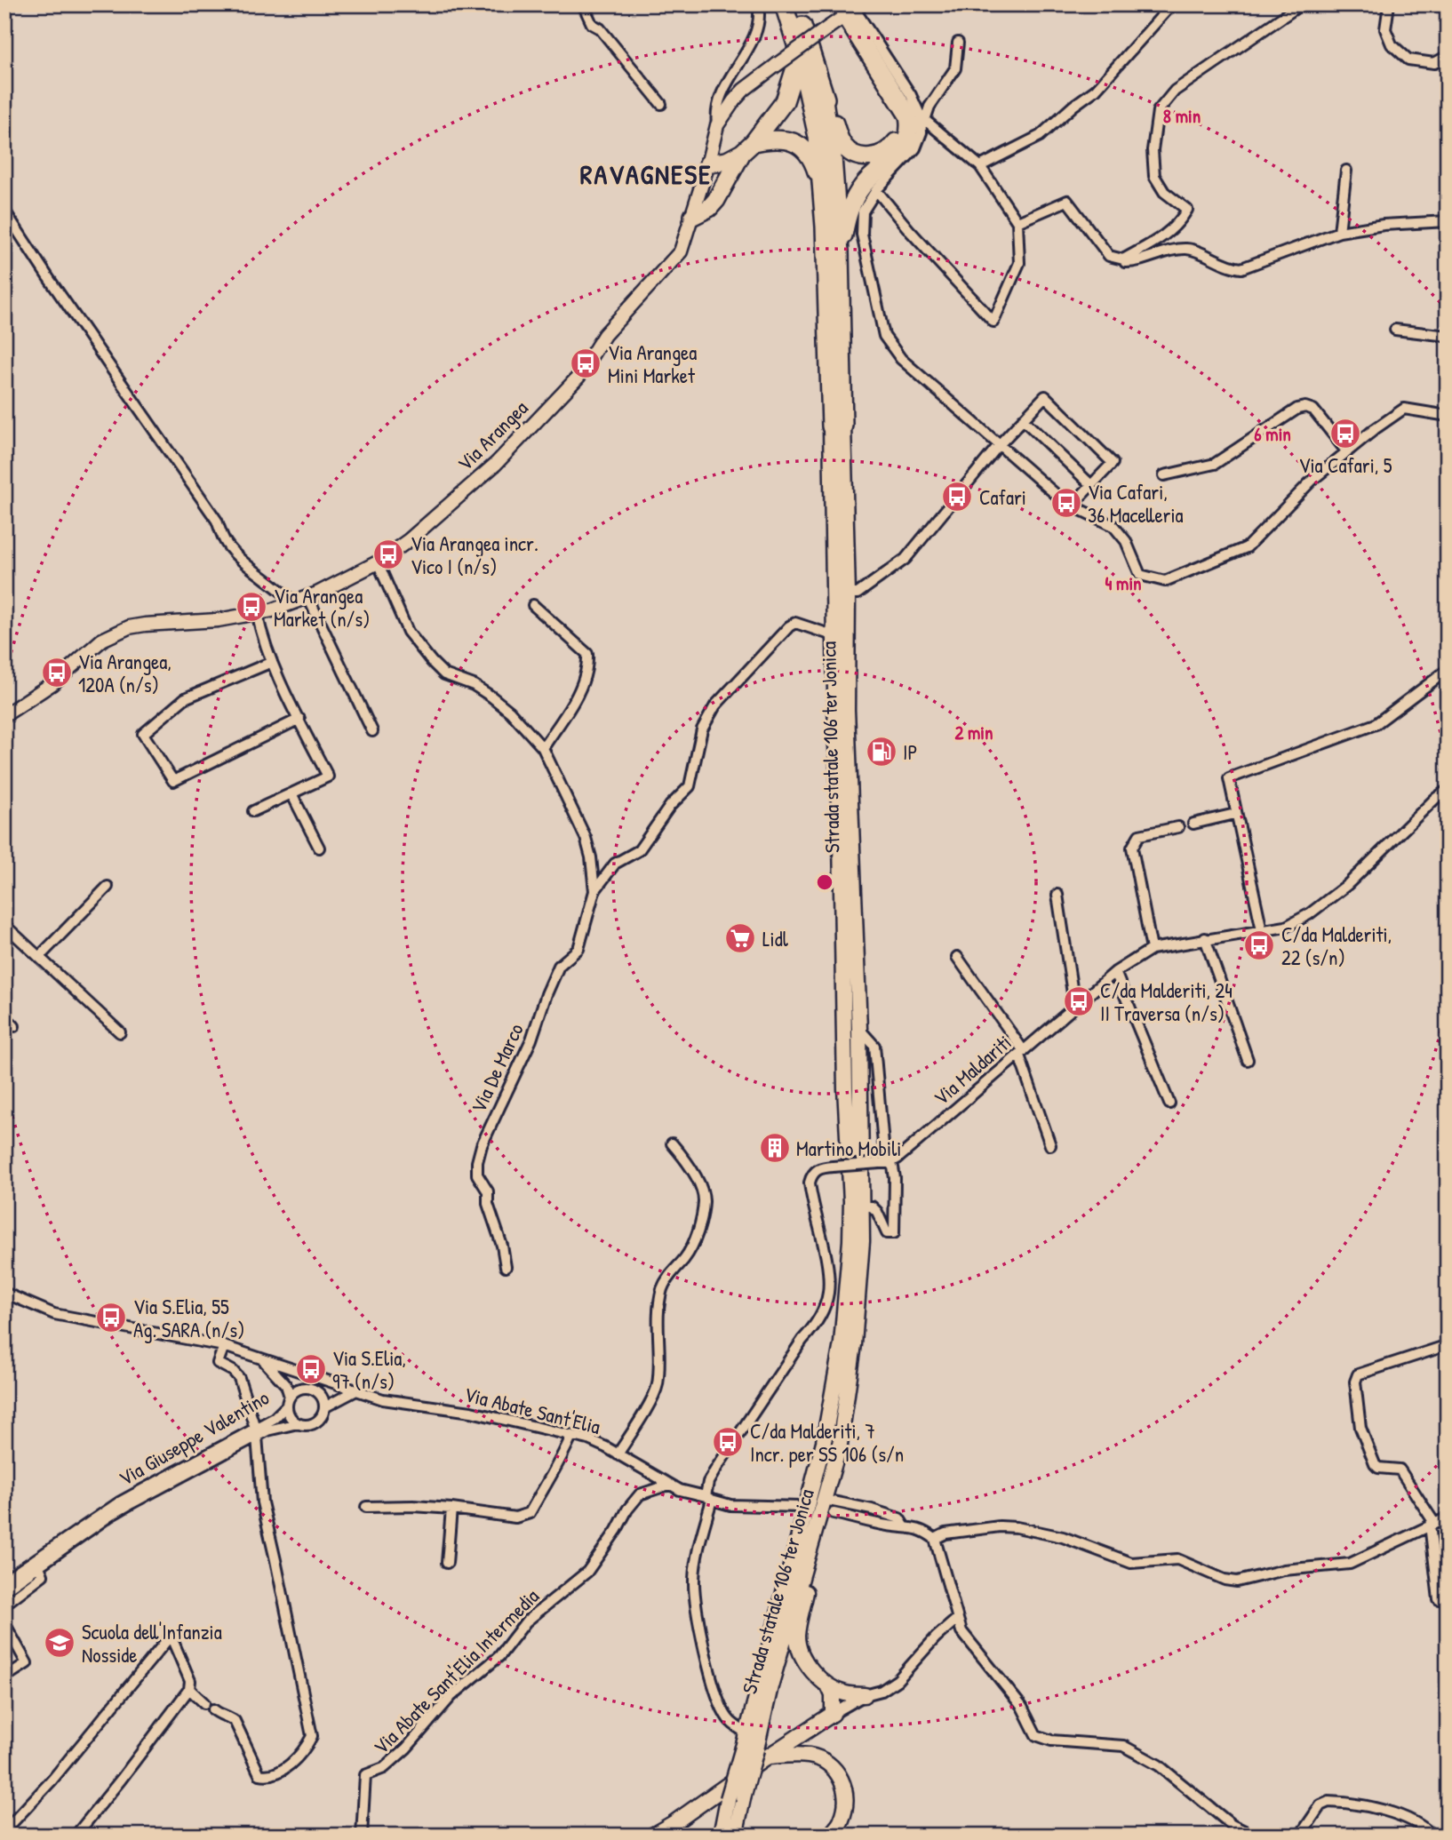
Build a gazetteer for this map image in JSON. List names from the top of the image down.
{
  "streets": {
    "main road": ["Strada statale 106 ter Jonica"],
    "street": [
      "Via Arangea",
      "Via De Marco",
      "Via Maldariti",
      "Via Abate Sant'Elia",
      "Via Giuseppe Valentino",
      "Via Abate Sant'Elia Intermedia"
    ]
  },
  "crossings": [
    ["Via Abate Sant'Elia", "Via Giuseppe Valentino"],
    ["Via Abate Sant'Elia", "Via Abate Sant'Elia Intermedia"]
  ],
  "districts": ["RAVAGNESE"],
  "places": {
    "bus stop": [
      "Via Arangea Mini Market",
      "Via Cafari, 5",
      "Cafari",
      "Via Cafari, 36 Macelleria",
      "Via Arangea incr. Vico I (n/s)",
      "Via Arangea Market (n/s)",
      "Via Arangea, 120A (n/s)",
      "C/da Malderiti, 22 (s/n)",
      "C/da Malderiti, 24 II Traversa (n/s)",
      "Via S.Elia, 55 Ag. SARA (n/s)",
      "Via S.Elia, 97 (n/s)",
      "C/da Malderiti, 7 Incr. per SS 106 (s/n"
    ],
    "fuel station": ["IP"],
    "supermarket": ["Lidl"],
    "building": ["Martino Mobili"],
    "school or university": ["Scuola dell'Infanzia Nosside"]
  },
  "rings": [
    "8 min",
    "6 min",
    "4 min",
    "2 min"
  ]
}
